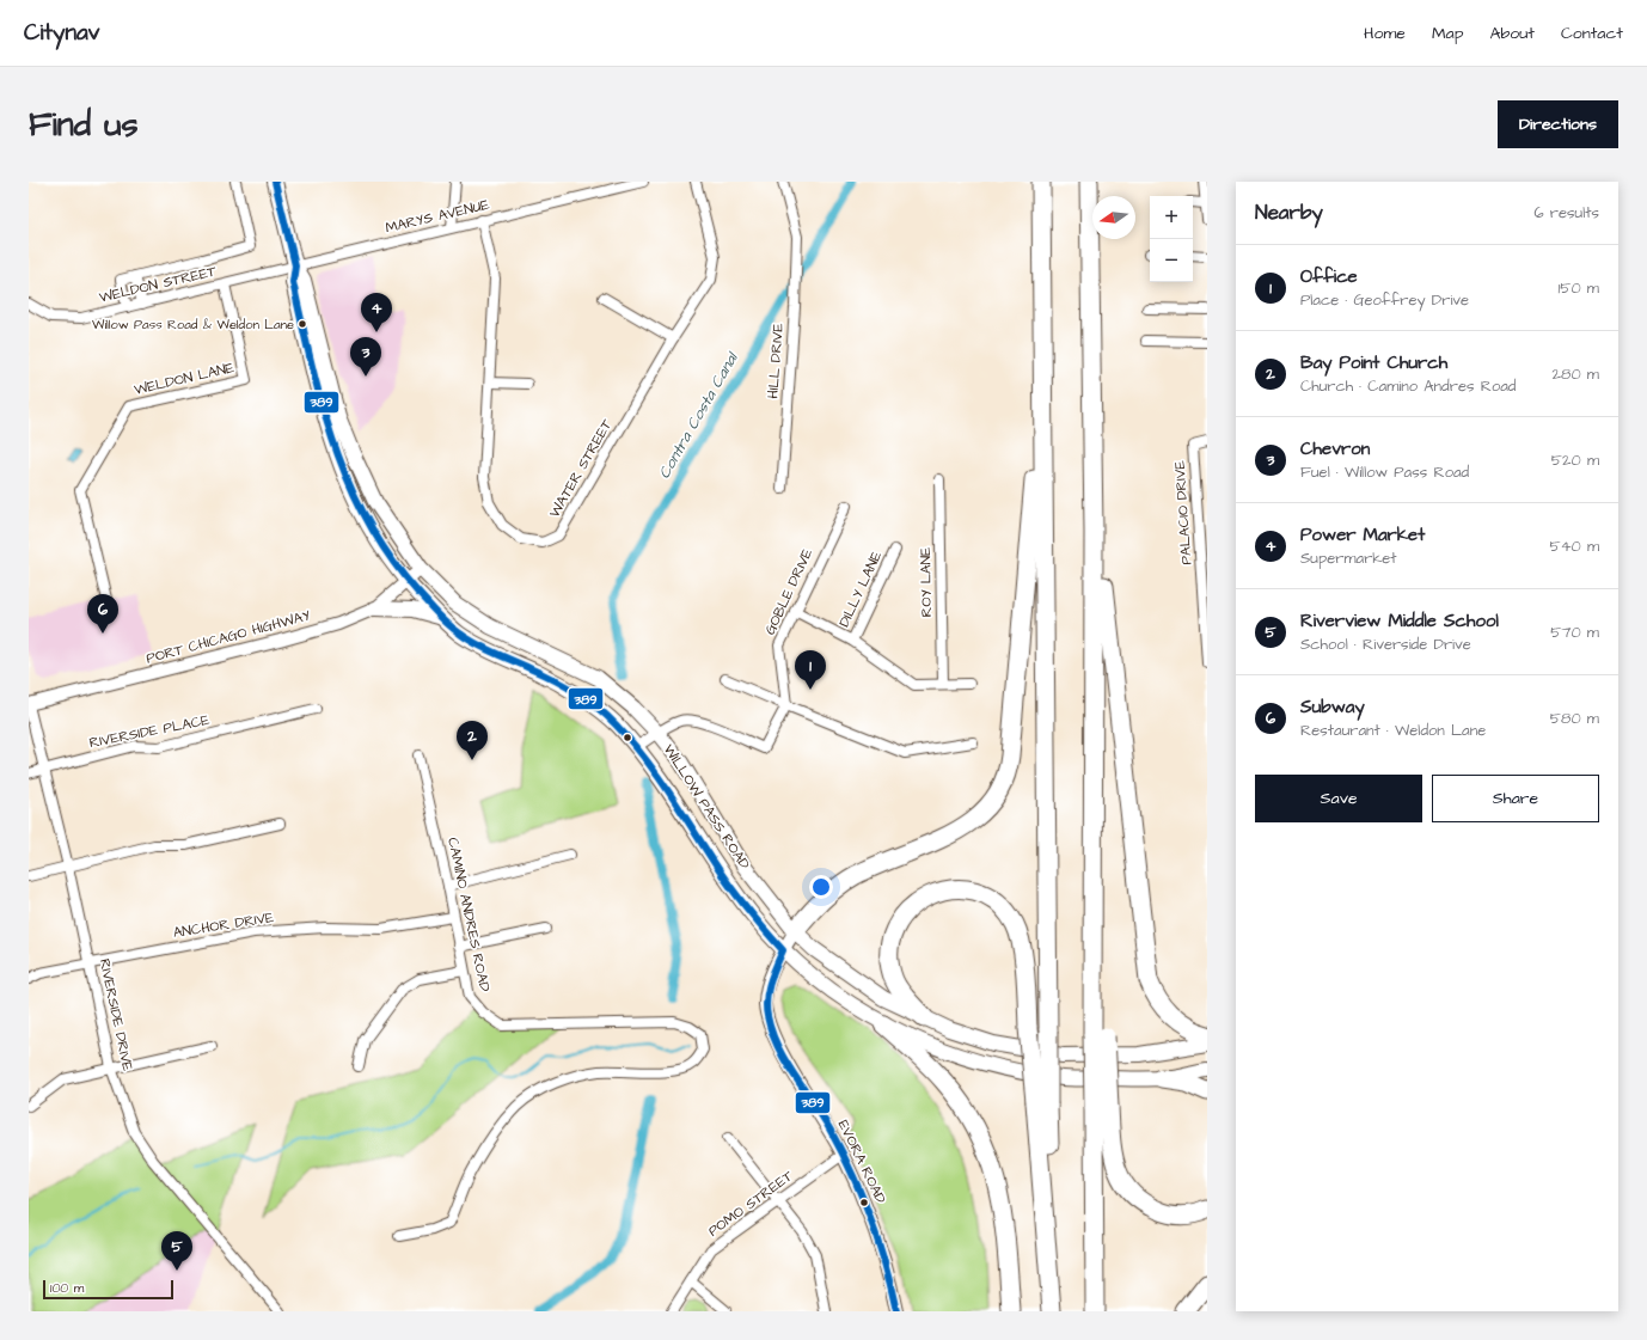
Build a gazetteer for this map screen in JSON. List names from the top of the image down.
{
  "streets": {
    "main road": ["WILLOW PASS ROAD"],
    "street": [
      "MARYS AVENUE",
      "WELDON STREET",
      "HILL DRIVE",
      "WELDON LANE",
      "WATER STREET",
      "PALACIO DRIVE",
      "ROY LANE",
      "DILLY LANE",
      "GOBLE DRIVE",
      "PORT CHICAGO HIGHWAY",
      "RIVERSIDE PLACE",
      "CAMINO ANDRES ROAD",
      "ANCHOR DRIVE",
      "RIVERSIDE DRIVE",
      "EVORA ROAD",
      "POMO STREET"
    ]
  },
  "crossings": [
    ["MARYS AVENUE", "WELDON STREET"],
    ["MARYS AVENUE", "WATER STREET"],
    ["MARYS AVENUE", "WILLOW PASS ROAD"],
    ["WELDON STREET", "WELDON LANE"],
    ["WELDON STREET", "WILLOW PASS ROAD"],
    ["PORT CHICAGO HIGHWAY", "WILLOW PASS ROAD"],
    ["PORT CHICAGO HIGHWAY", "RIVERSIDE DRIVE"],
    ["RIVERSIDE PLACE", "RIVERSIDE DRIVE"],
    ["WILLOW PASS ROAD", "EVORA ROAD"],
    ["CAMINO ANDRES ROAD", "ANCHOR DRIVE"],
    ["ANCHOR DRIVE", "RIVERSIDE DRIVE"],
    ["EVORA ROAD", "POMO STREET"]
  ],
  "water": ["Contra Costa Canal"],
  "places": ["Willow Pass Road & Weldon Lane"],
  "lines": ["transit line 389"],
  "scale_bar": "100 m",
  "north": "left",
  "page": {
    "header": "Citynav",
    "nav": [
      "Home",
      "Map",
      "About",
      "Contact"
    ],
    "buttons": [
      "Directions",
      ["Save", "Share"]
    ],
    "title": "Find us",
    "heading": ["Nearby", "6 results"],
    "map_buttons": ["+", "−"],
    "list": [
      {
        "mark": "1",
        "name": "Office",
        "note": "Place · Geoffrey Drive",
        "value": "150 m"
      },
      {
        "mark": "2",
        "name": "Bay Point Church",
        "note": "Church · Camino Andres Road",
        "value": "280 m"
      },
      {
        "mark": "3",
        "name": "Chevron",
        "note": "Fuel · Willow Pass Road",
        "value": "520 m"
      },
      {
        "mark": "4",
        "name": "Power Market",
        "note": "Supermarket",
        "value": "540 m"
      },
      {
        "mark": "5",
        "name": "Riverview Middle School",
        "note": "School · Riverside Drive",
        "value": "570 m"
      },
      {
        "mark": "6",
        "name": "Subway",
        "note": "Restaurant · Weldon Lane",
        "value": "580 m"
      }
    ],
    "pins": [
      "4",
      "3",
      "6",
      "1",
      "2",
      "5"
    ],
    "scale": "100 m"
  }
}
